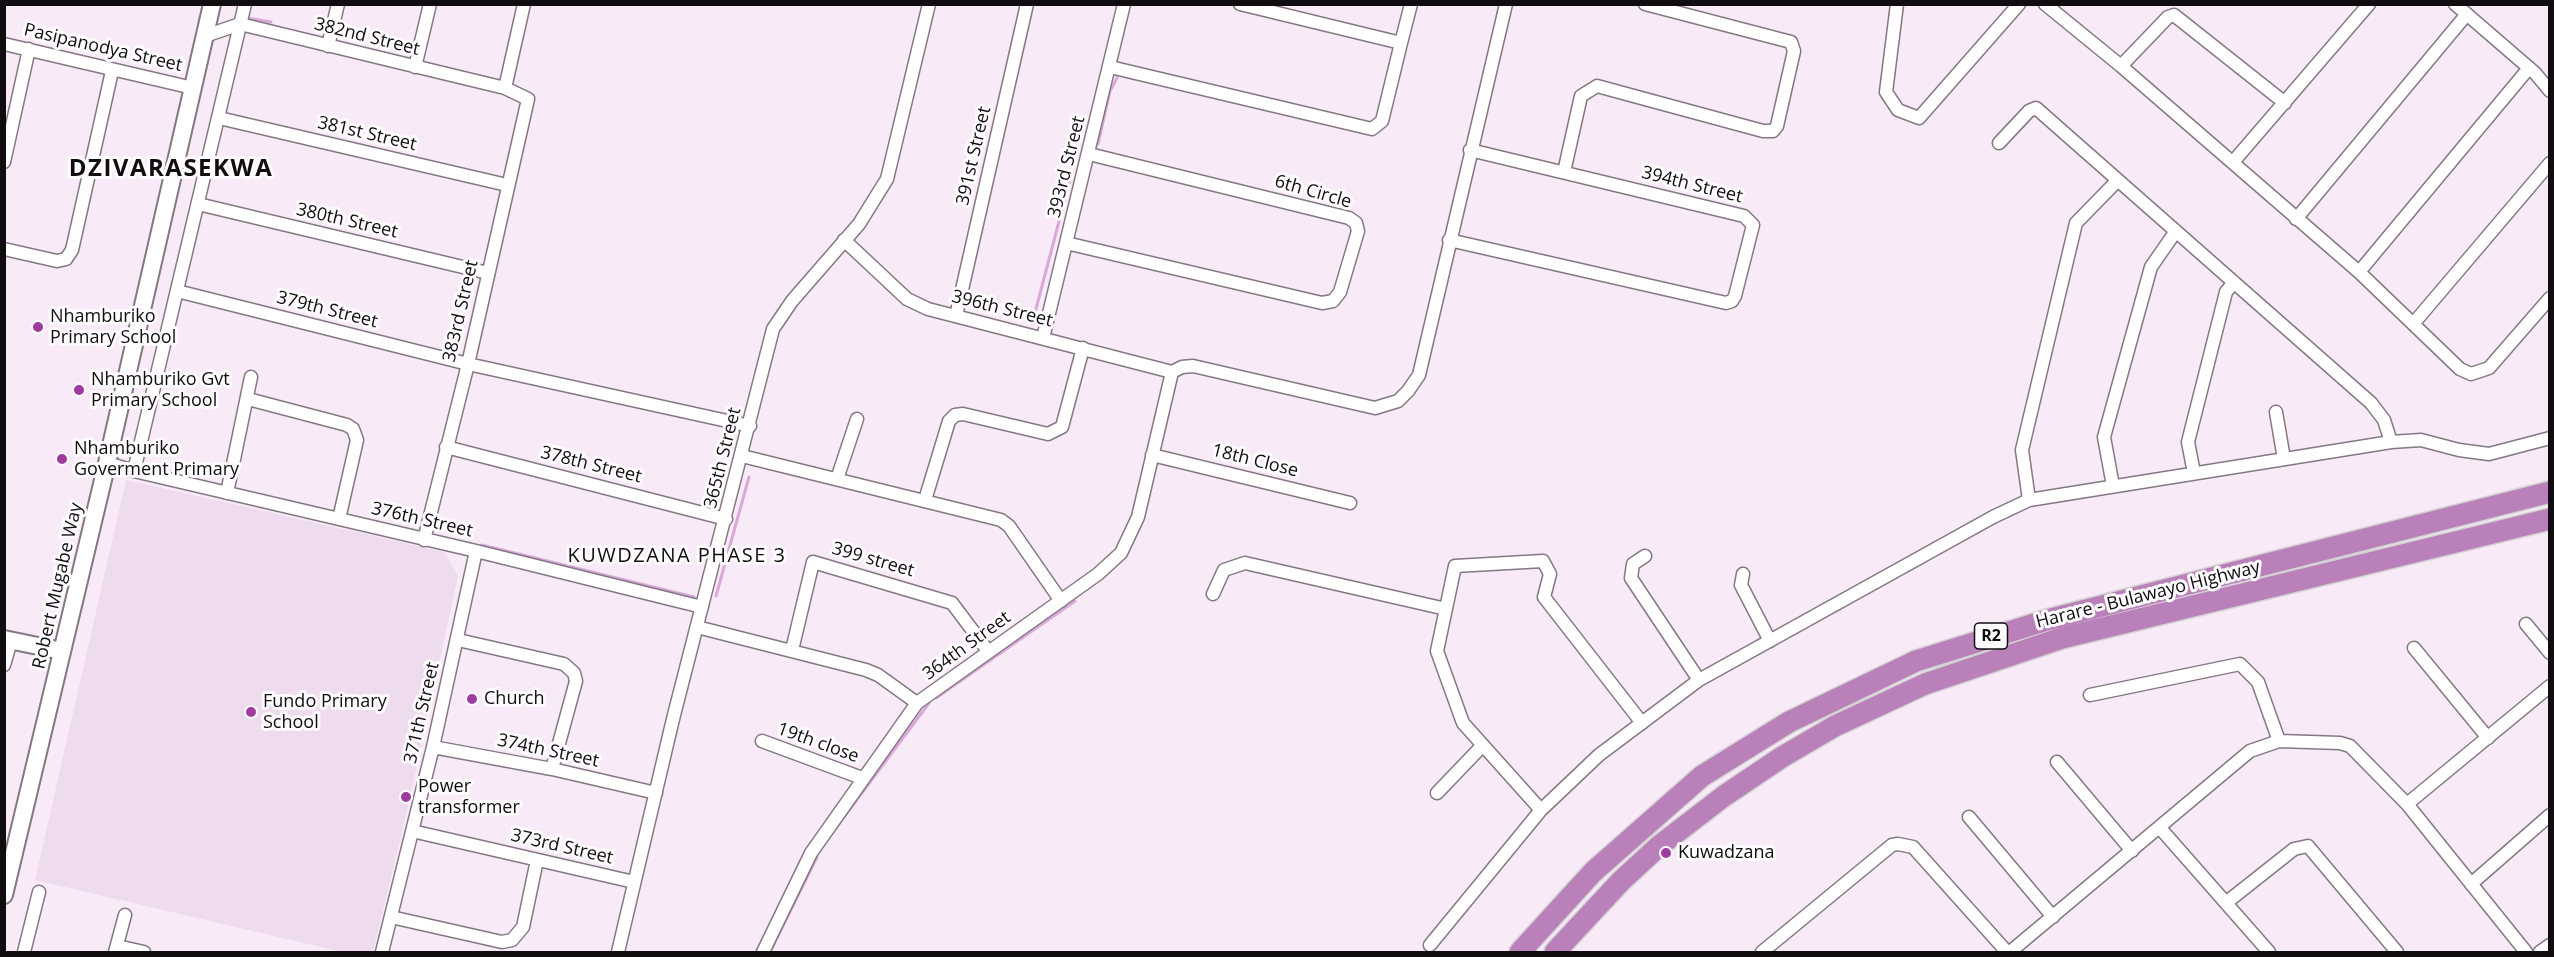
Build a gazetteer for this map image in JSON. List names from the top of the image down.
{
  "streets": {
    "highway": ["Harare - Bulawayo Highway", "R2"],
    "street": [
      "382nd Street",
      "Pasipanodya Street",
      "381st Street",
      "391st Street",
      "393rd Street",
      "394th Street",
      "6th Circle",
      "380th Street",
      "396th Street",
      "379th Street",
      "383rd Street",
      "365th Street",
      "18th Close",
      "378th Street",
      "376th Street",
      "399 street",
      "Robert Mugabe Way",
      "364th Street",
      "371th Street",
      "19th close",
      "374th Street",
      "373rd Street"
    ]
  },
  "crossings": [
    ["382nd Street", "383rd Street"],
    ["Pasipanodya Street", "Robert Mugabe Way"],
    ["381st Street", "383rd Street"],
    ["391st Street", "396th Street"],
    ["393rd Street", "6th Circle"],
    ["393rd Street", "396th Street"],
    ["380th Street", "383rd Street"],
    ["396th Street", "365th Street"],
    ["396th Street", "364th Street"],
    ["379th Street", "383rd Street"],
    ["379th Street", "365th Street"],
    ["383rd Street", "378th Street"],
    ["383rd Street", "376th Street"],
    ["365th Street", "378th Street"],
    ["365th Street", "376th Street"],
    ["365th Street", "374th Street"],
    ["365th Street", "373rd Street"],
    ["18th Close", "364th Street"],
    ["376th Street", "Robert Mugabe Way"],
    ["376th Street", "371th Street"],
    ["399 street", "364th Street"],
    ["364th Street", "19th close"],
    ["371th Street", "374th Street"],
    ["371th Street", "373rd Street"]
  ],
  "districts": ["DZIVARASEKWA", "KUWDZANA PHASE 3"],
  "places": [
    "Nhamburiko Primary School",
    "Nhamburiko Gvt Primary School",
    "Nhamburiko Goverment Primary",
    "Church",
    "Fundo Primary School",
    "Power transformer",
    "Kuwadzana"
  ]
}
